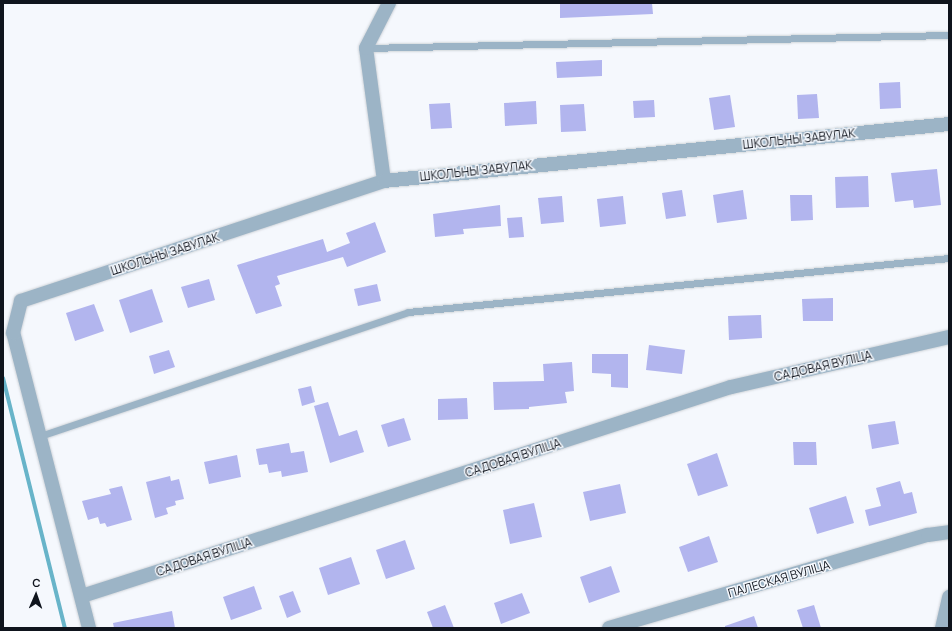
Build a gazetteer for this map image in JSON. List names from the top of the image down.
{
  "streets": {
    "street": ["ШКОЛЬНЫ ЗАВУЛАК", "САДОВАЯ ВУЛІЦА", "ПАЛЕСКАЯ ВУЛІЦА"]
  },
  "north": "top"
}
